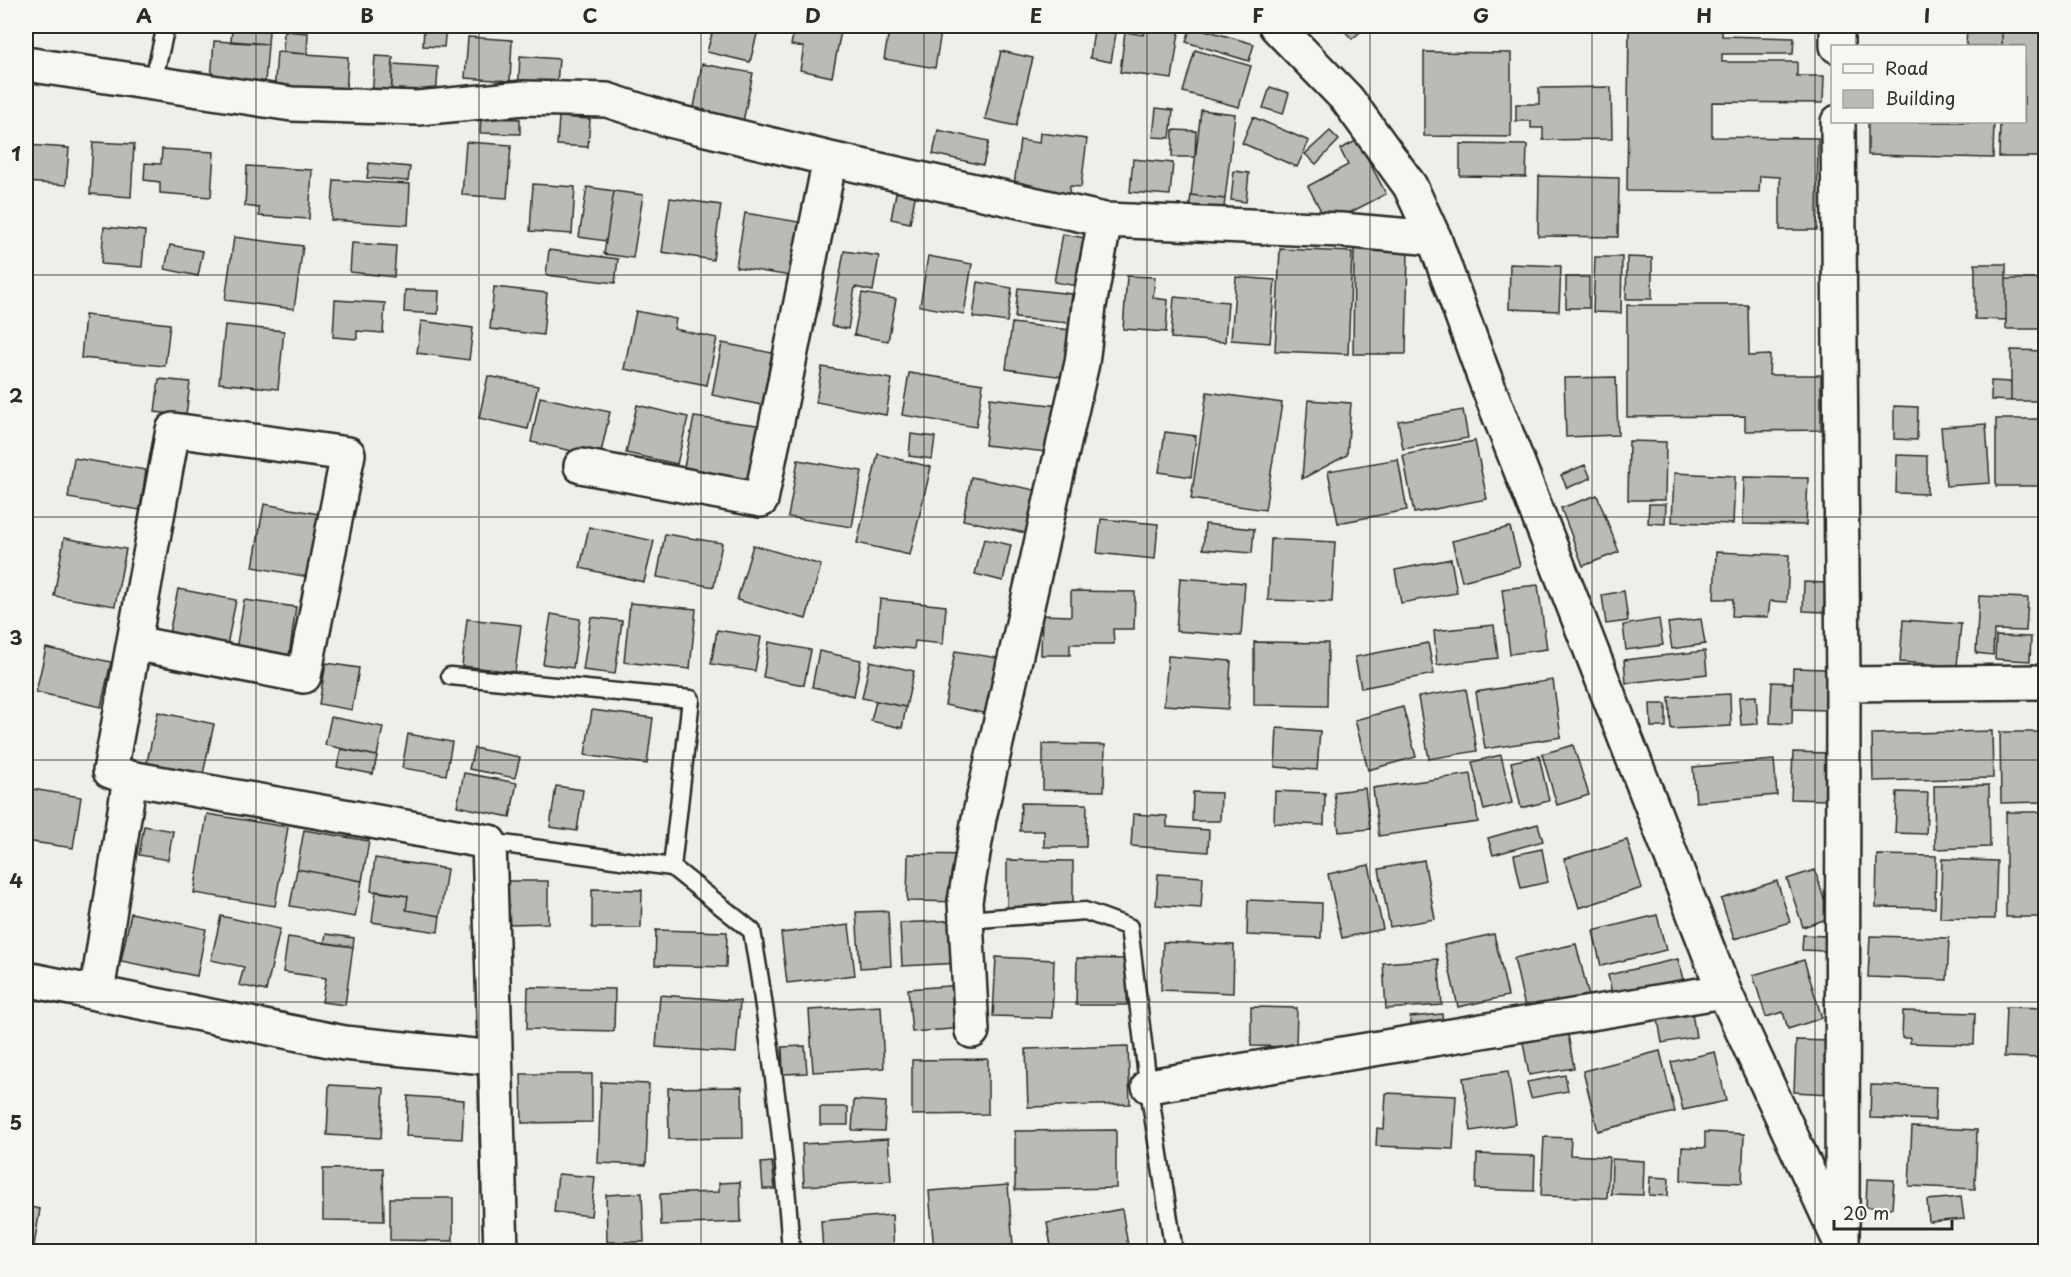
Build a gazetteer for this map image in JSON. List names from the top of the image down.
{
  "legend": ["Road", "Building"],
  "scale_bar": "20 m",
  "grid": {
    "columns": [
      "A",
      "B",
      "C",
      "D",
      "E",
      "F",
      "G",
      "H",
      "I"
    ],
    "rows": [
      "1",
      "2",
      "3",
      "4",
      "5"
    ]
  }
}
